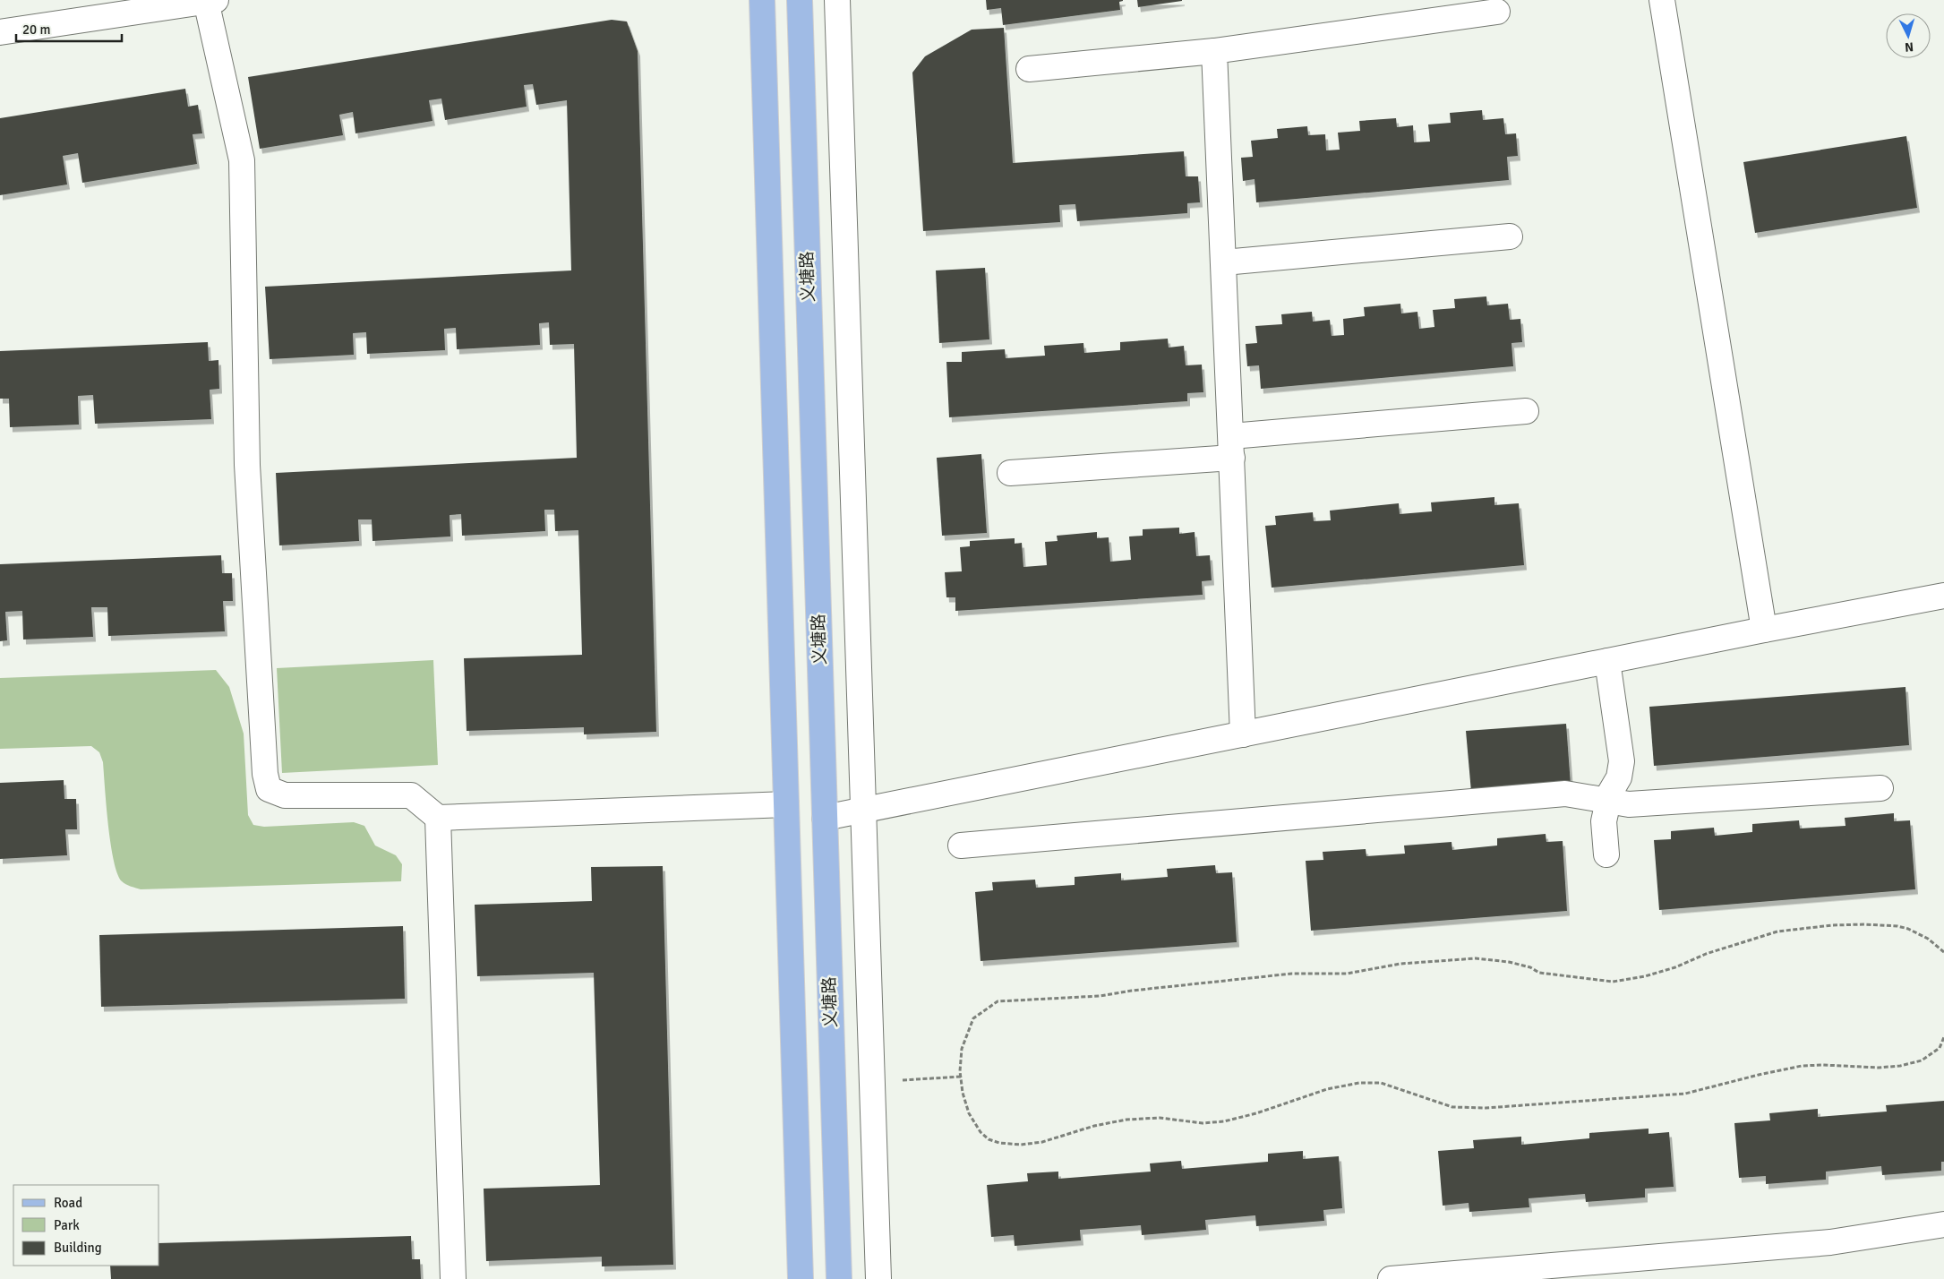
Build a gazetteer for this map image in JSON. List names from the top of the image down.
{
  "streets": {
    "main road": ["义塘路"]
  },
  "legend": ["Road", "Park", "Building"],
  "scale_bar": "20 m",
  "north": "bottom"
}
